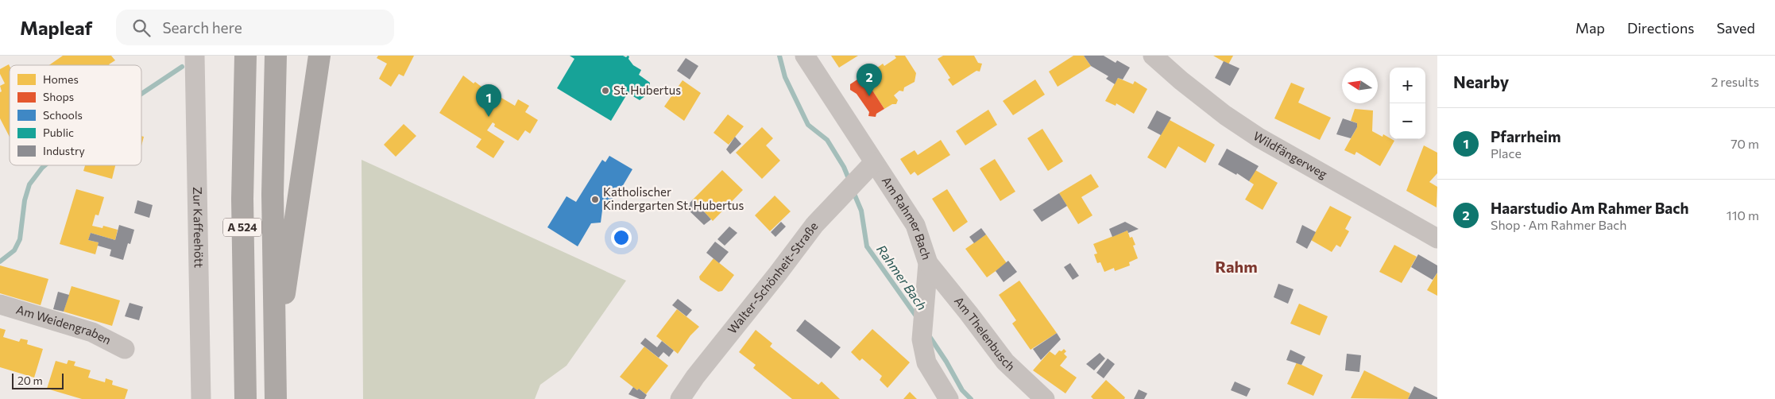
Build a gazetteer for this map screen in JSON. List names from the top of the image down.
{
  "streets": {
    "highway": ["A 524"],
    "street": [
      "Wildfängerweg",
      "Am Rahmer Bach",
      "Zur Kaffeehött",
      "Walter-Schönheit-Straße",
      "Am Weidengraben",
      "Am Thelenbusch"
    ]
  },
  "crossings": [
    ["Am Rahmer Bach", "Walter-Schönheit-Straße"],
    ["Am Rahmer Bach", "Am Thelenbusch"]
  ],
  "districts": ["Rahm"],
  "water": ["Rahmer Bach"],
  "places": ["St. Hubertus", "Katholischer Kindergarten St. Hubertus"],
  "legend": [
    "Homes",
    "Shops",
    "Schools",
    "Public",
    "Industry"
  ],
  "scale_bar": "20 m",
  "north": "left",
  "page": {
    "header": "Mapleaf",
    "search": "Search here",
    "nav": ["Map", "Directions", "Saved"],
    "heading": ["Nearby", "2 results"],
    "pins": ["2", "1"],
    "map_buttons": ["+", "−"],
    "list": [
      {
        "mark": "1",
        "name": "Pfarrheim",
        "note": "Place",
        "value": "70 m"
      },
      {
        "mark": "2",
        "name": "Haarstudio Am Rahmer Bach",
        "note": "Shop · Am Rahmer Bach",
        "value": "110 m"
      }
    ],
    "scale": "20 m"
  }
}
